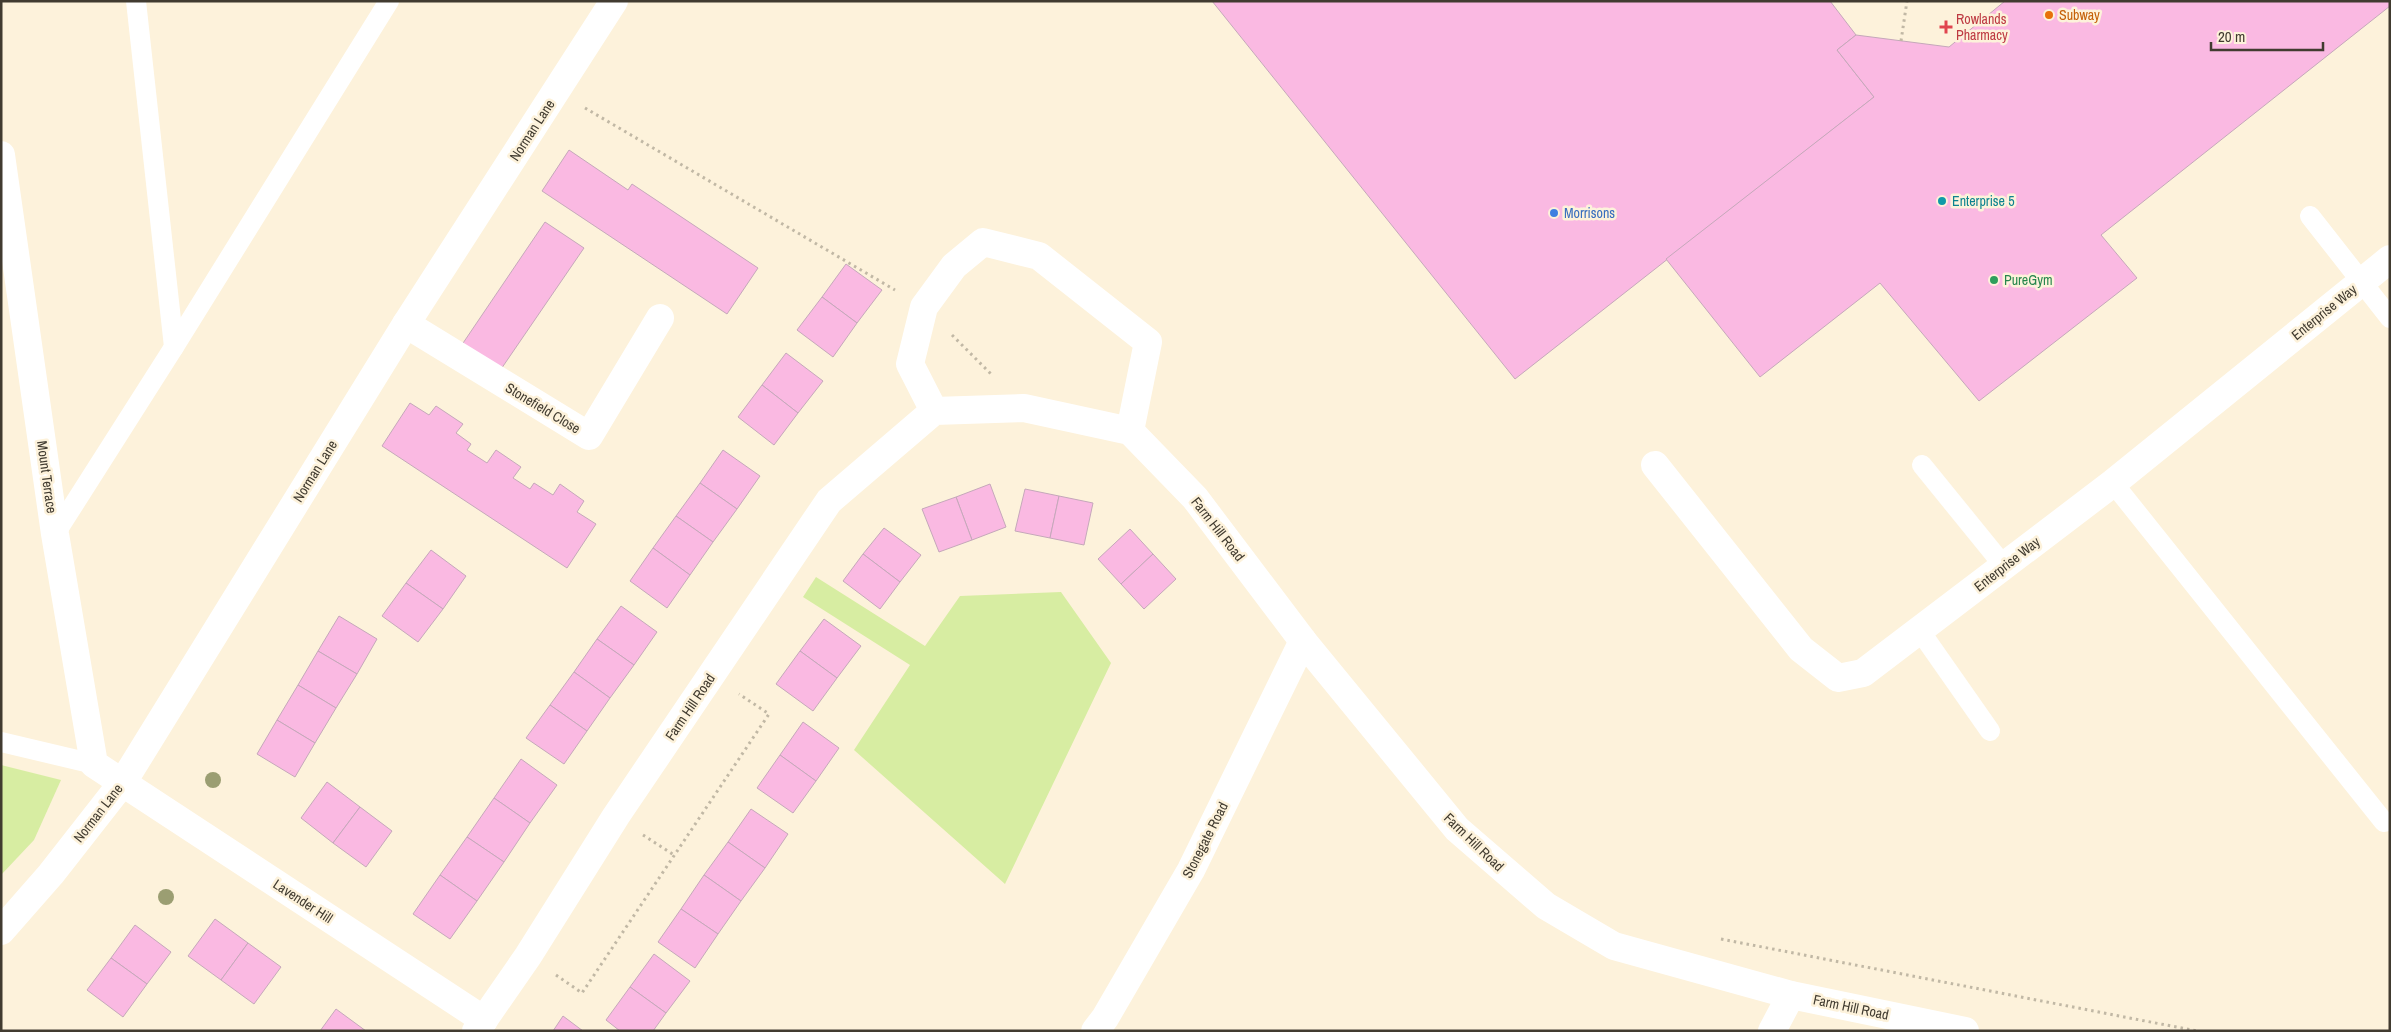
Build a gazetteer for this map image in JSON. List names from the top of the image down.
{
  "streets": {
    "street": [
      "Norman Lane",
      "Enterprise Way",
      "Stonefield Close",
      "Mount Terrace",
      "Farm Hill Road",
      "Stonegate Road",
      "Lavender Hill"
    ]
  },
  "crossings": [
    ["Norman Lane", "Stonefield Close"],
    ["Norman Lane", "Lavender Hill"],
    ["Farm Hill Road", "Stonegate Road"],
    ["Farm Hill Road", "Lavender Hill"]
  ],
  "places": {
    "other": [
      "Subway",
      "Enterprise 5",
      "Morrisons",
      "PureGym"
    ],
    "health": ["Rowlands Pharmacy"]
  },
  "scale_bar": "20 m"
}
